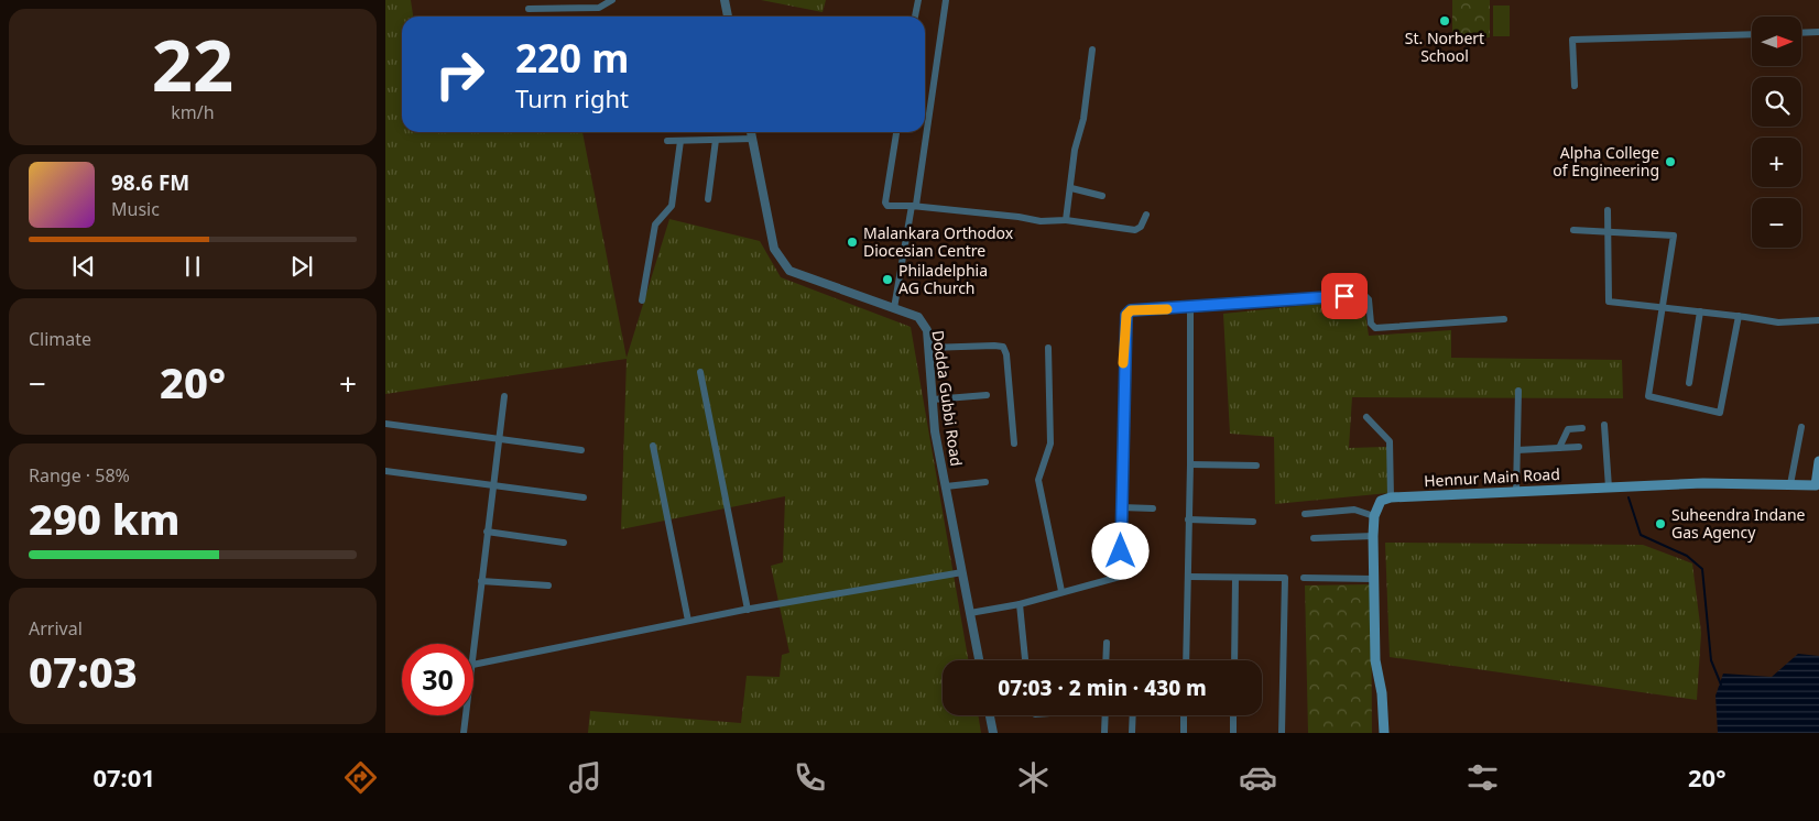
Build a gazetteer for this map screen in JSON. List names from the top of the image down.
{
  "streets": {
    "main road": ["Hennur Main Road"],
    "street": ["Dodda Gubbi Road"]
  },
  "places": [
    "St. Norbert School",
    "Alpha College of Engineering",
    "Malankara Orthodox Diocesian Centre",
    "Philadelphia AG Church",
    "Suheendra Indane Gas Agency"
  ],
  "north": "right",
  "page": {
    "tile": [
      ["22", "km/h"],
      "Climate",
      ["Range · 58%", "290 km"],
      ["Arrival", "07:03"]
    ],
    "map_buttons": ["+", "−"],
    "turn": ["220 m", "Turn right"],
    "song": ["98.6 FM", "Music"],
    "heat": ["−", "20°", "+"],
    "limit": "30",
    "trip": "07:03 · 2 min · 430 m",
    "tabs": ["07:01", "20°"]
  }
}
